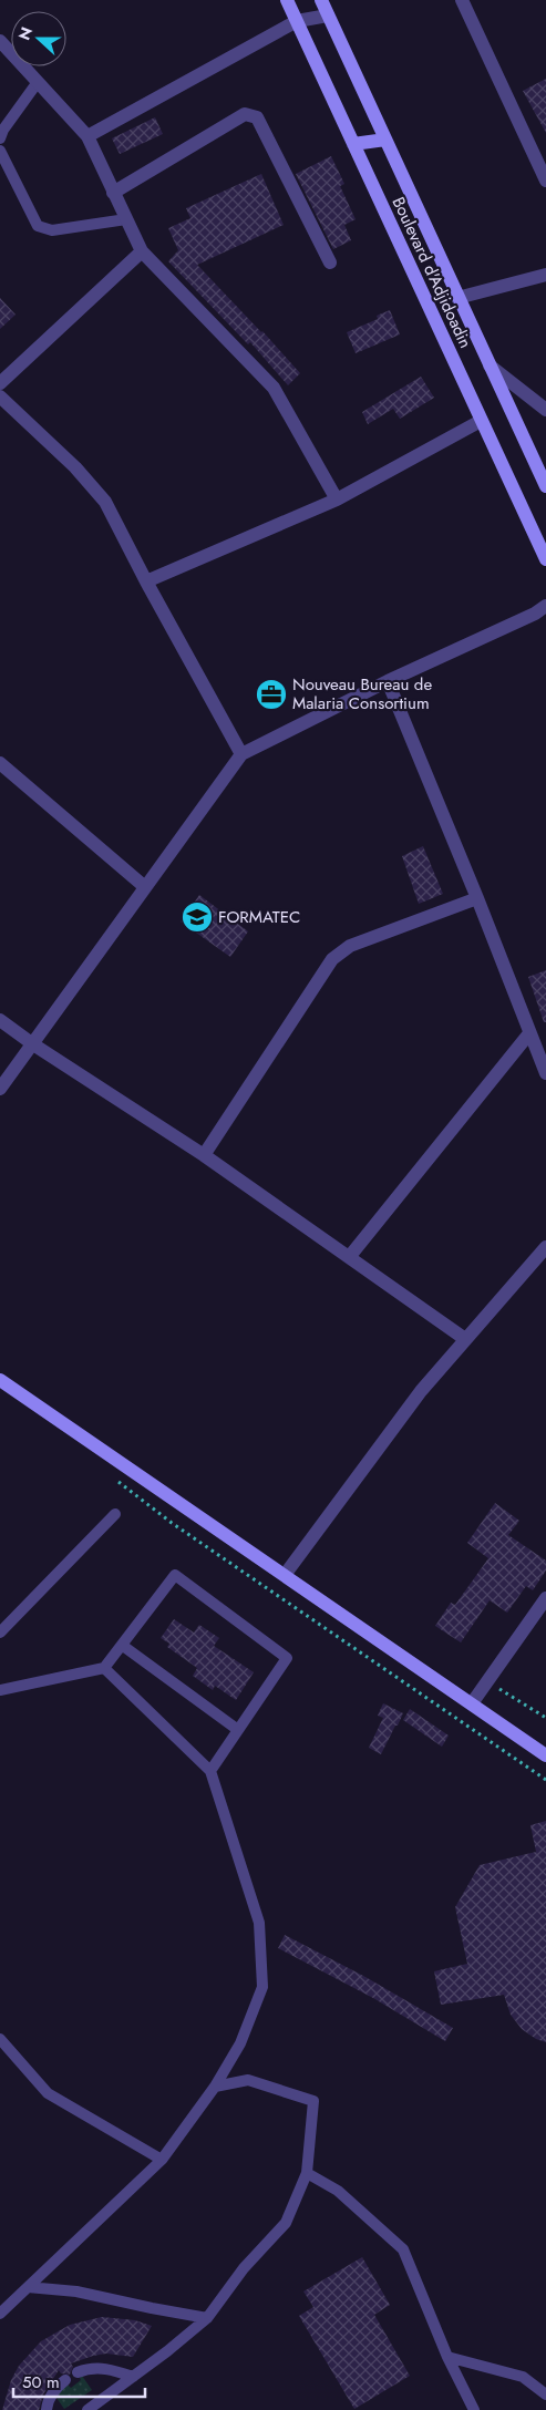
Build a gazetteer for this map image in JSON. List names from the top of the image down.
{
  "streets": {
    "main road": ["Boulevard d'Adjidoadin"]
  },
  "places": {
    "office": ["Nouveau Bureau de Malaria Consortium"],
    "school or university": ["FORMATEC"]
  },
  "scale_bar": "50 m",
  "north": "left"
}
